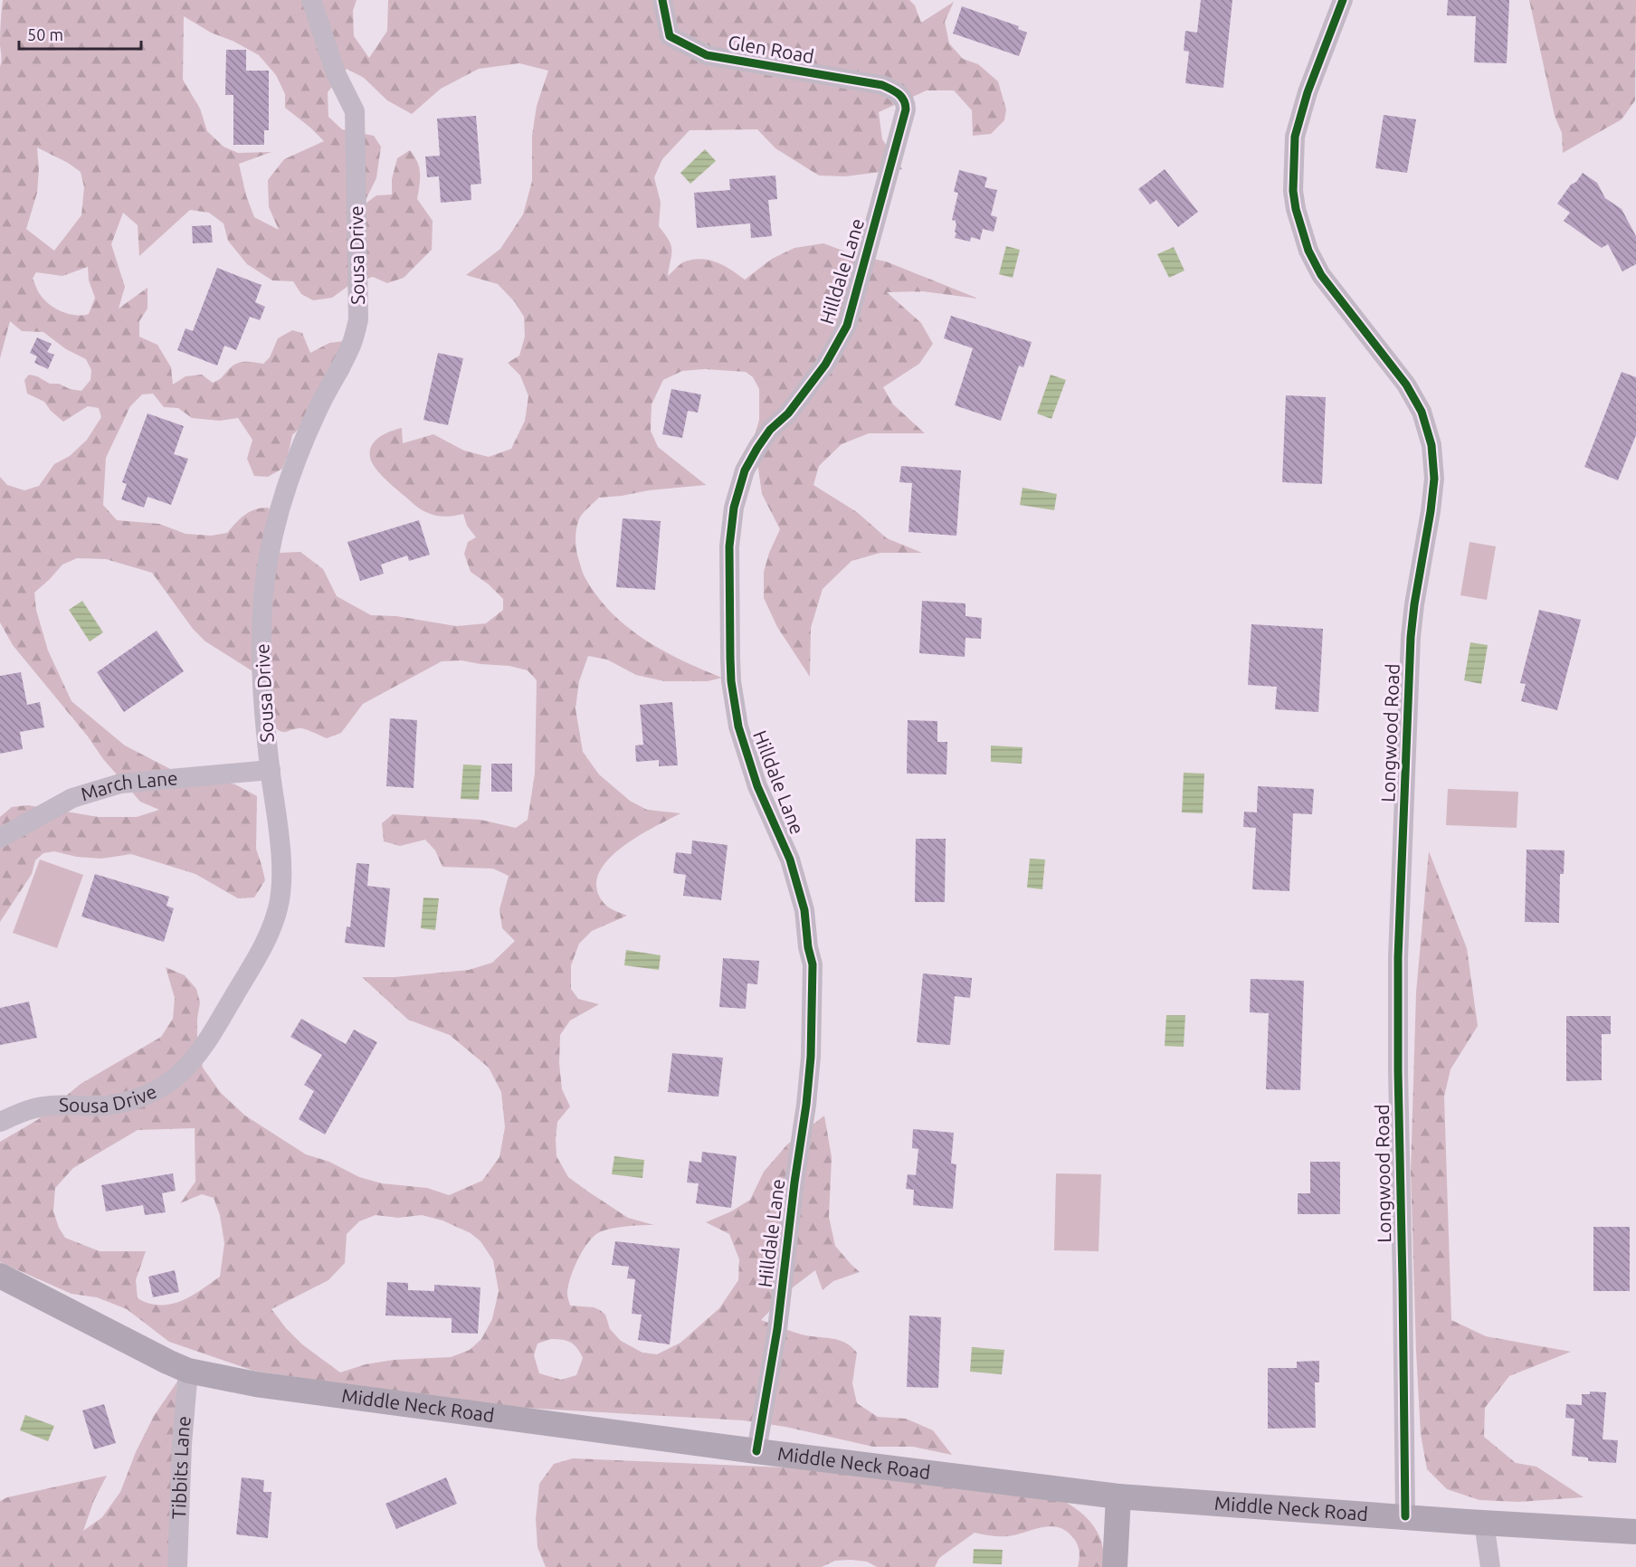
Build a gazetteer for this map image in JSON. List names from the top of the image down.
{
  "streets": {
    "main road": ["Middle Neck Road"],
    "street": [
      "Glen Road",
      "Sousa Drive",
      "Hilldale Lane",
      "Longwood Road",
      "March Lane",
      "Tibbits Lane"
    ]
  },
  "crossings": [
    ["Glen Road", "Hilldale Lane"],
    ["Sousa Drive", "March Lane"],
    ["Hilldale Lane", "Middle Neck Road"],
    ["Longwood Road", "Middle Neck Road"],
    ["Middle Neck Road", "Tibbits Lane"]
  ],
  "scale_bar": "50 m"
}
